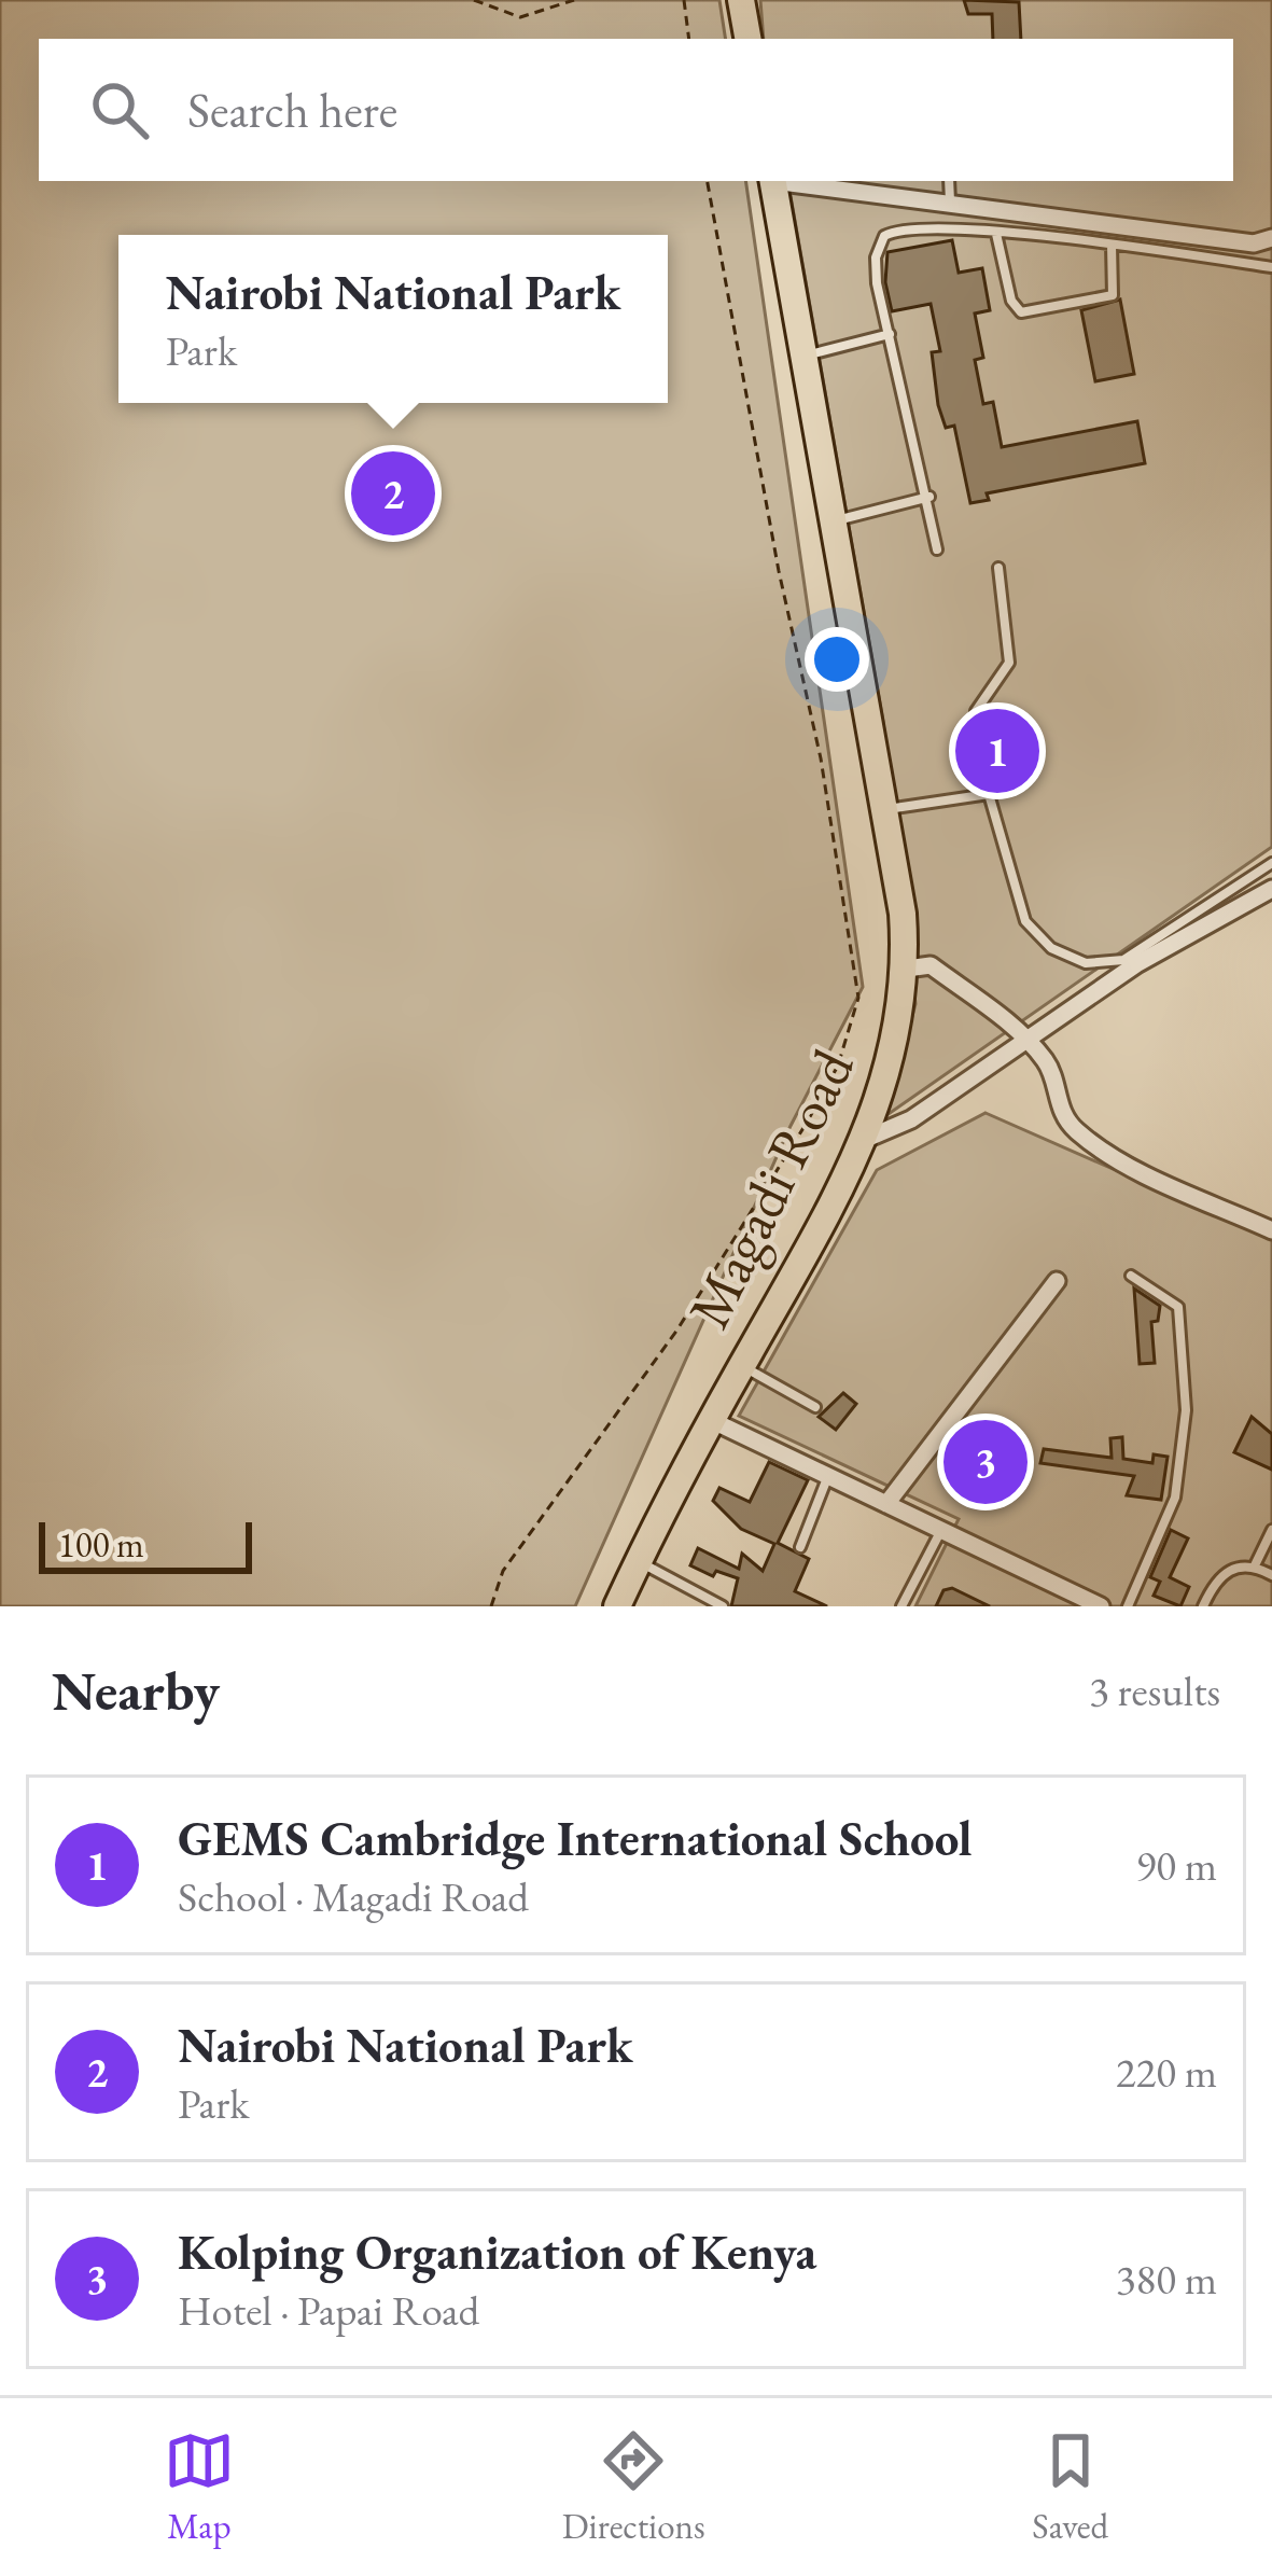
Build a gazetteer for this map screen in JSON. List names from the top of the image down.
{
  "streets": {
    "highway": ["Magadi Road"]
  },
  "scale_bar": "100 m",
  "page": {
    "search": "Search here",
    "popup": ["Nairobi National Park", "Park"],
    "pins": ["2", "1", "3"],
    "scale": "100 m",
    "heading": ["Nearby", "3 results"],
    "list": [
      {
        "mark": "1",
        "name": "GEMS Cambridge International School",
        "note": "School · Magadi Road",
        "value": "90 m"
      },
      {
        "mark": "2",
        "name": "Nairobi National Park",
        "note": "Park",
        "value": "220 m"
      },
      {
        "mark": "3",
        "name": "Kolping Organization of Kenya",
        "note": "Hotel · Papai Road",
        "value": "380 m"
      }
    ],
    "nav": ["Map", "Directions", "Saved"]
  }
}
